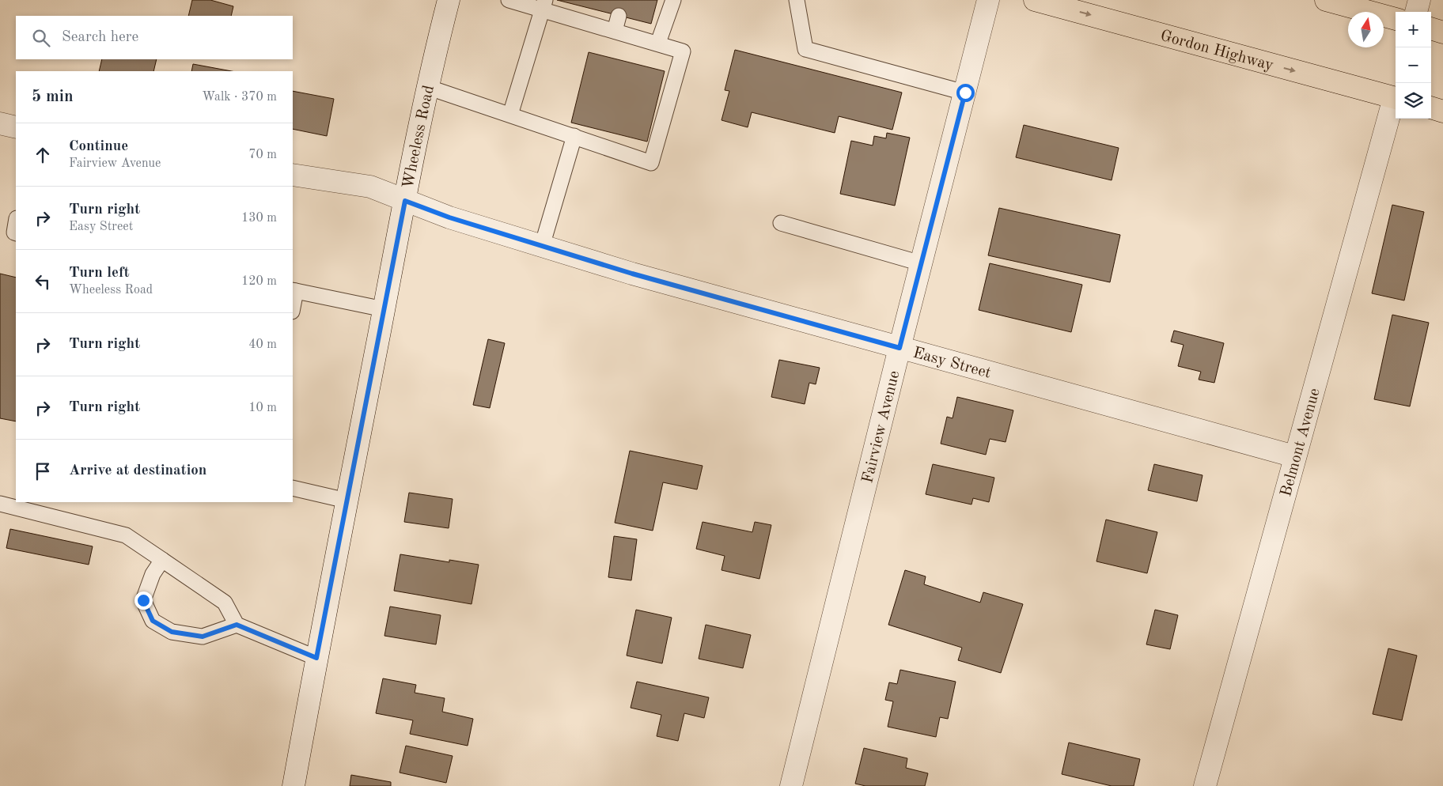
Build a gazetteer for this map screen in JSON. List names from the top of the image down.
{
  "streets": {
    "highway": ["Gordon Highway"],
    "street": [
      "Wheeless Road",
      "Easy Street",
      "Fairview Avenue",
      "Belmont Avenue"
    ]
  },
  "crossings": [
    ["Wheeless Road", "Easy Street"],
    ["Easy Street", "Fairview Avenue"],
    ["Easy Street", "Belmont Avenue"]
  ],
  "one_way": ["Gordon Highway"],
  "north": "top",
  "page": {
    "map_buttons": ["+", "−"],
    "search": "Search here",
    "heading": ["5 min", "Walk · 370 m"],
    "list": [
      ["Continue", "Fairview Avenue", "70 m"],
      ["Turn right", "Easy Street", "130 m"],
      ["Turn left", "Wheeless Road", "120 m"],
      ["Turn right", "40 m"],
      ["Turn right", "10 m"],
      "Arrive at destination"
    ]
  }
}
